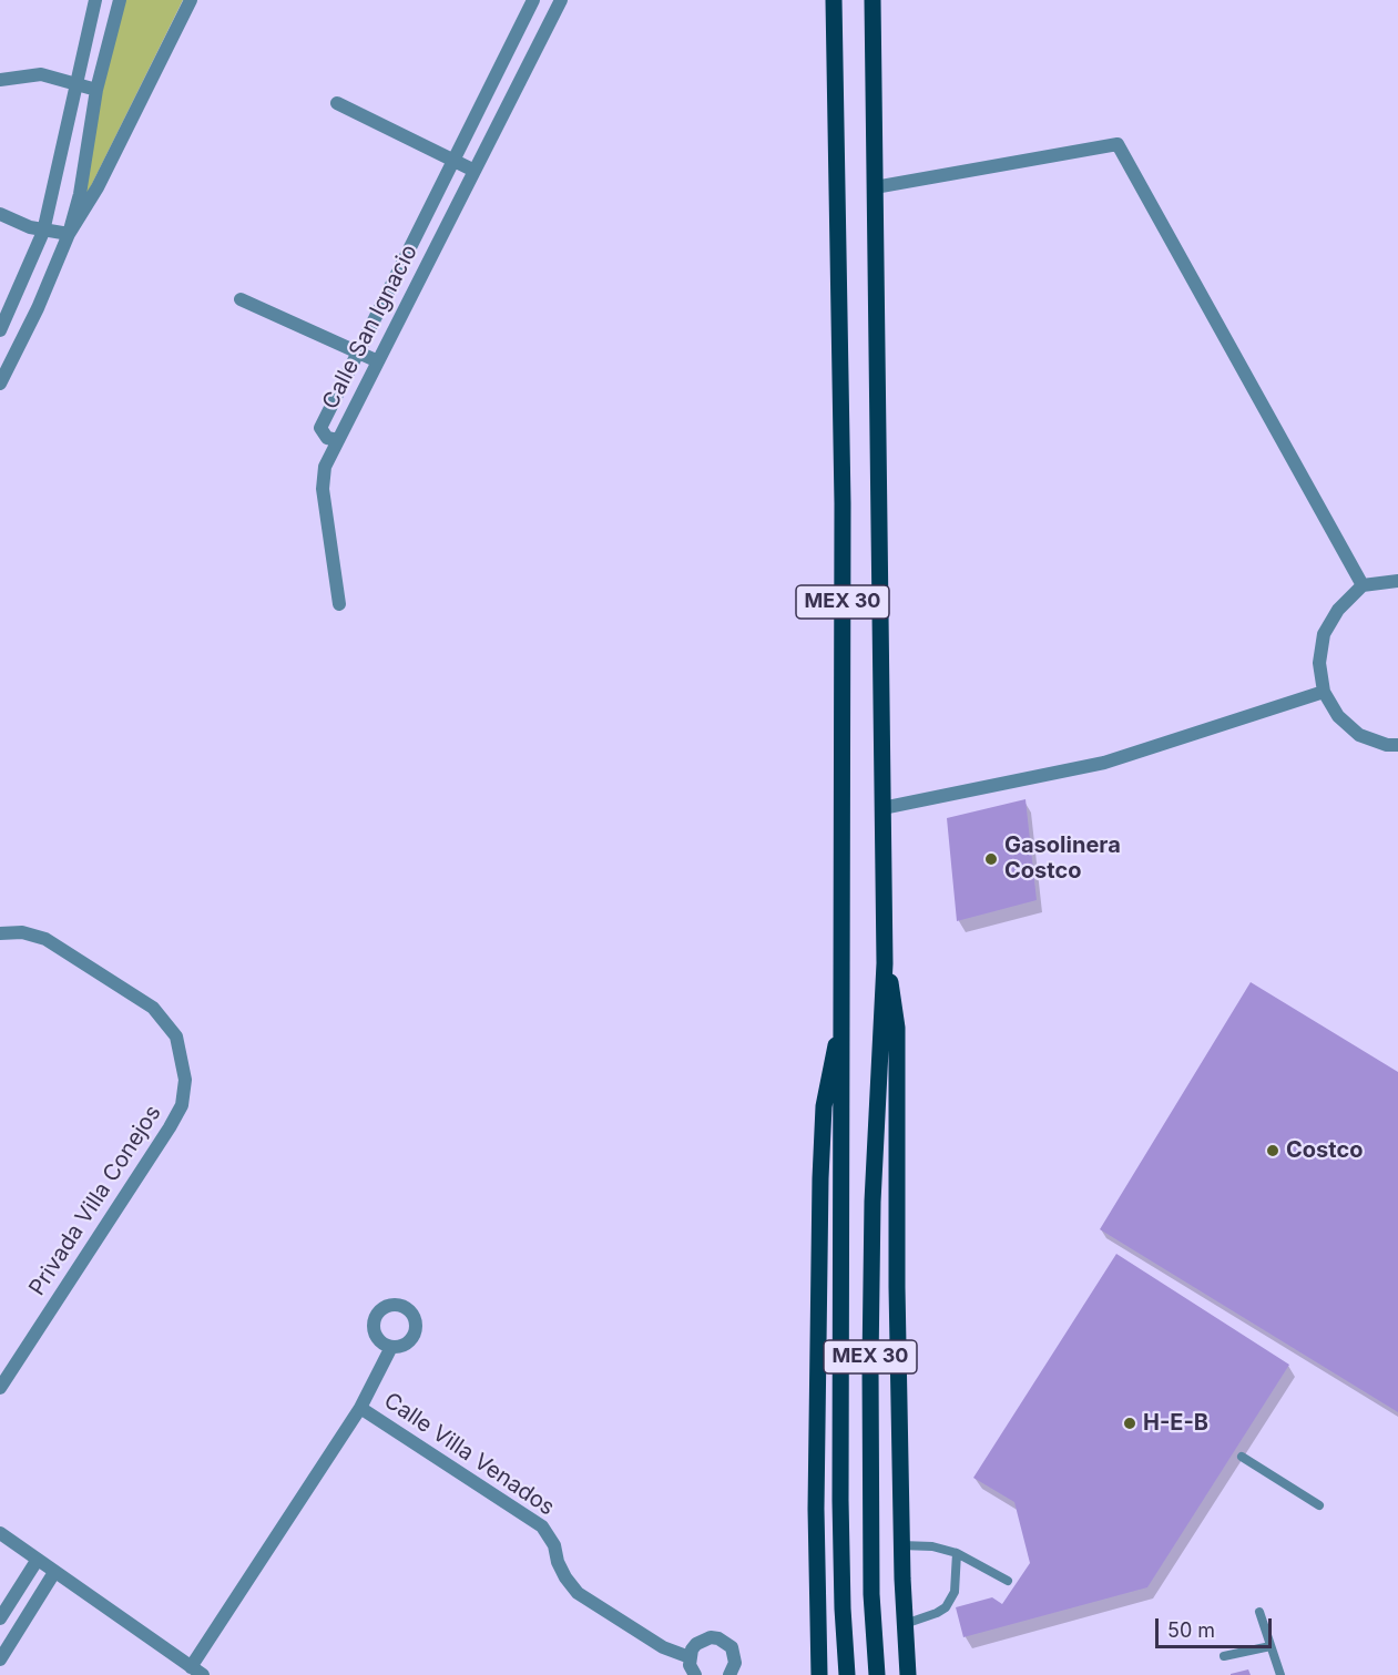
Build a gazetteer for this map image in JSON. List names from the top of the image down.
{
  "streets": {
    "main road": ["MEX 30"],
    "street": ["Calle San Ignacio", "Privada Villa Conejos", "Calle Villa Venados"]
  },
  "places": ["Gasolinera Costco", "Costco", "H-E-B"],
  "scale_bar": "50 m"
}
